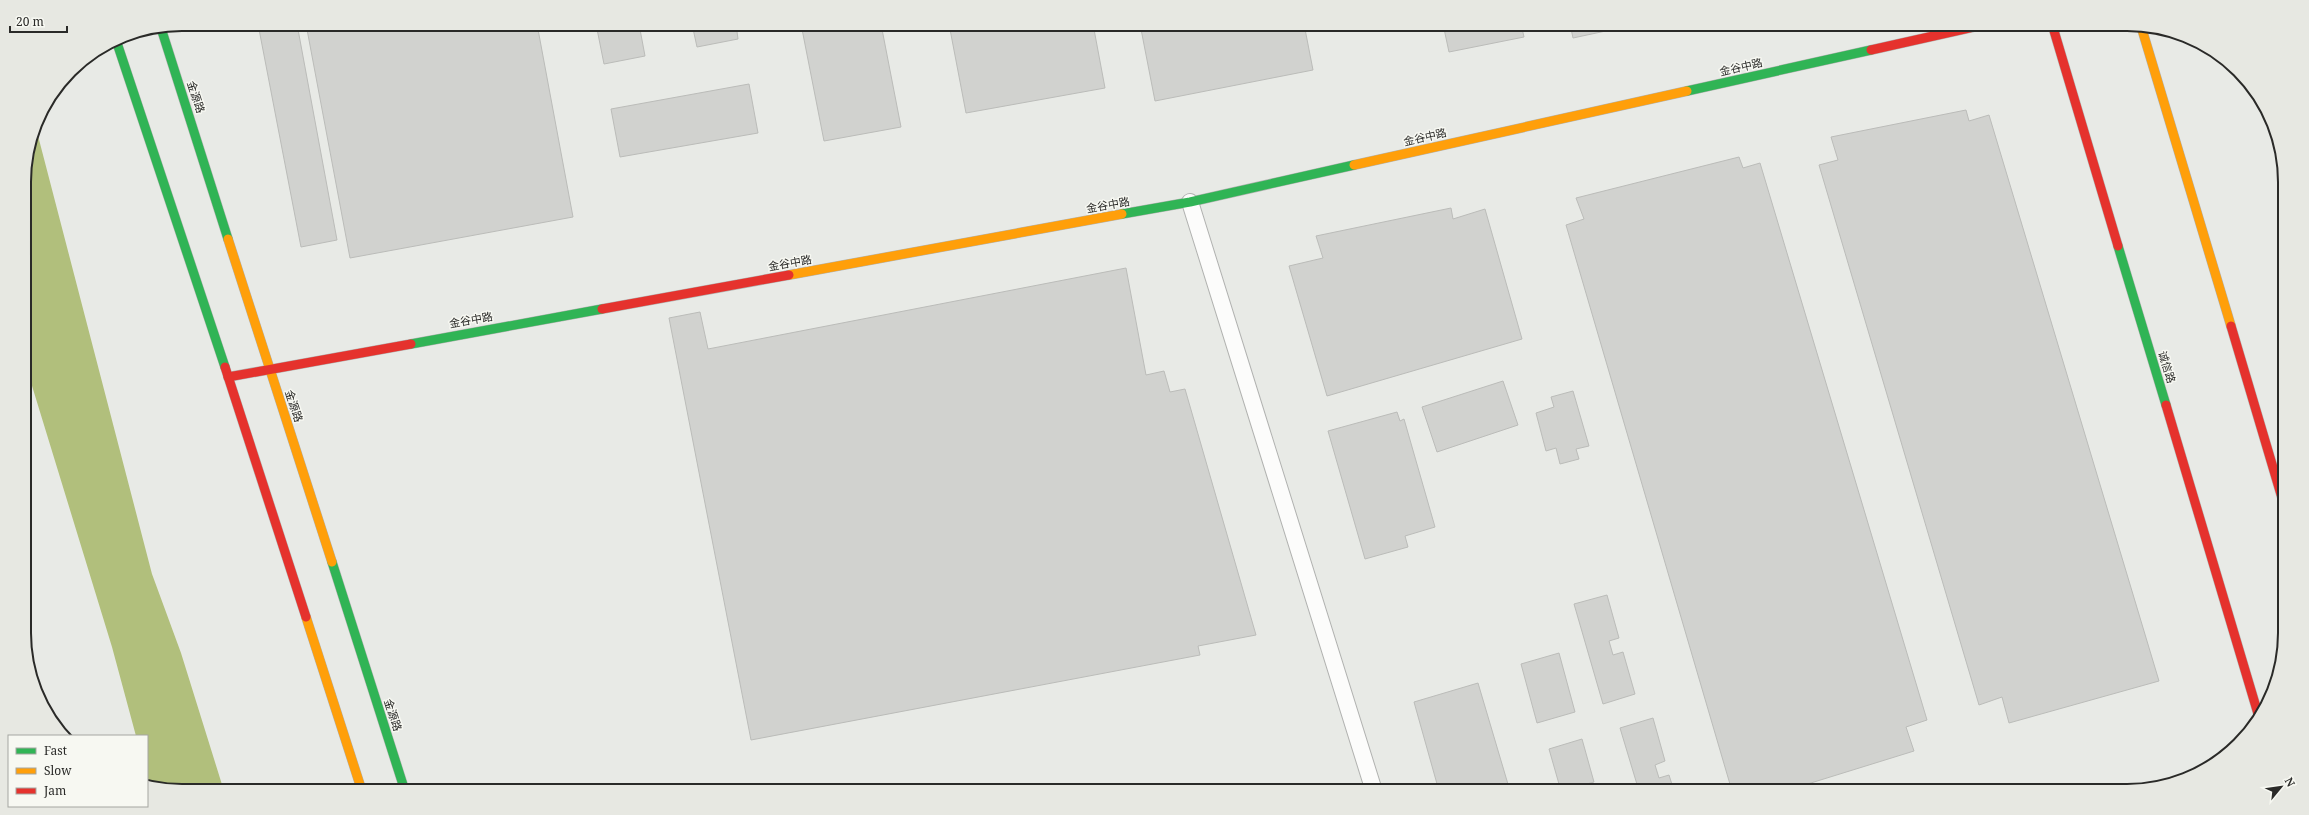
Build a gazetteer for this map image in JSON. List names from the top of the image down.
{
  "streets": {
    "street": ["金谷中路", "金源路", "诚信路"]
  },
  "crossings": [
    ["金谷中路", "金源路"]
  ],
  "legend": ["Fast", "Slow", "Jam"],
  "scale_bar": "20 m",
  "north": "top right"
}
